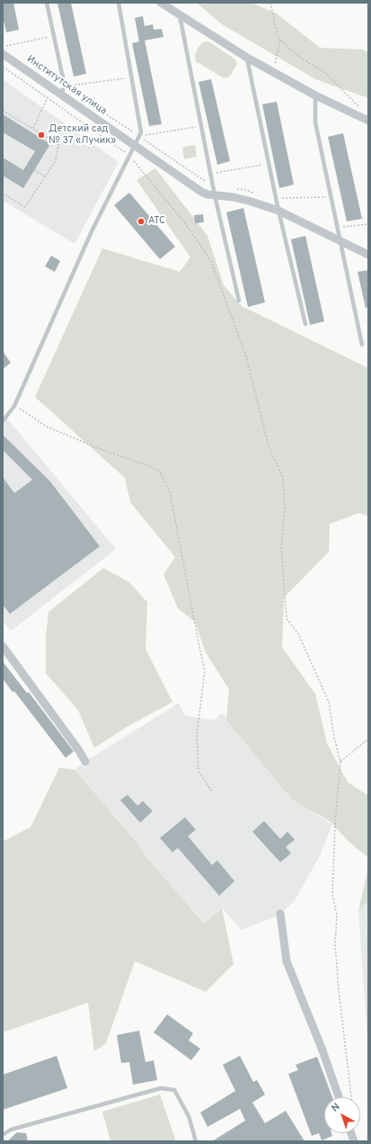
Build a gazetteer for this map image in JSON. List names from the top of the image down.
{
  "streets": {
    "street": ["Институтская улица"]
  },
  "places": ["Детский сад № 37 «Лучик»", "АТС"],
  "north": "top left"
}
